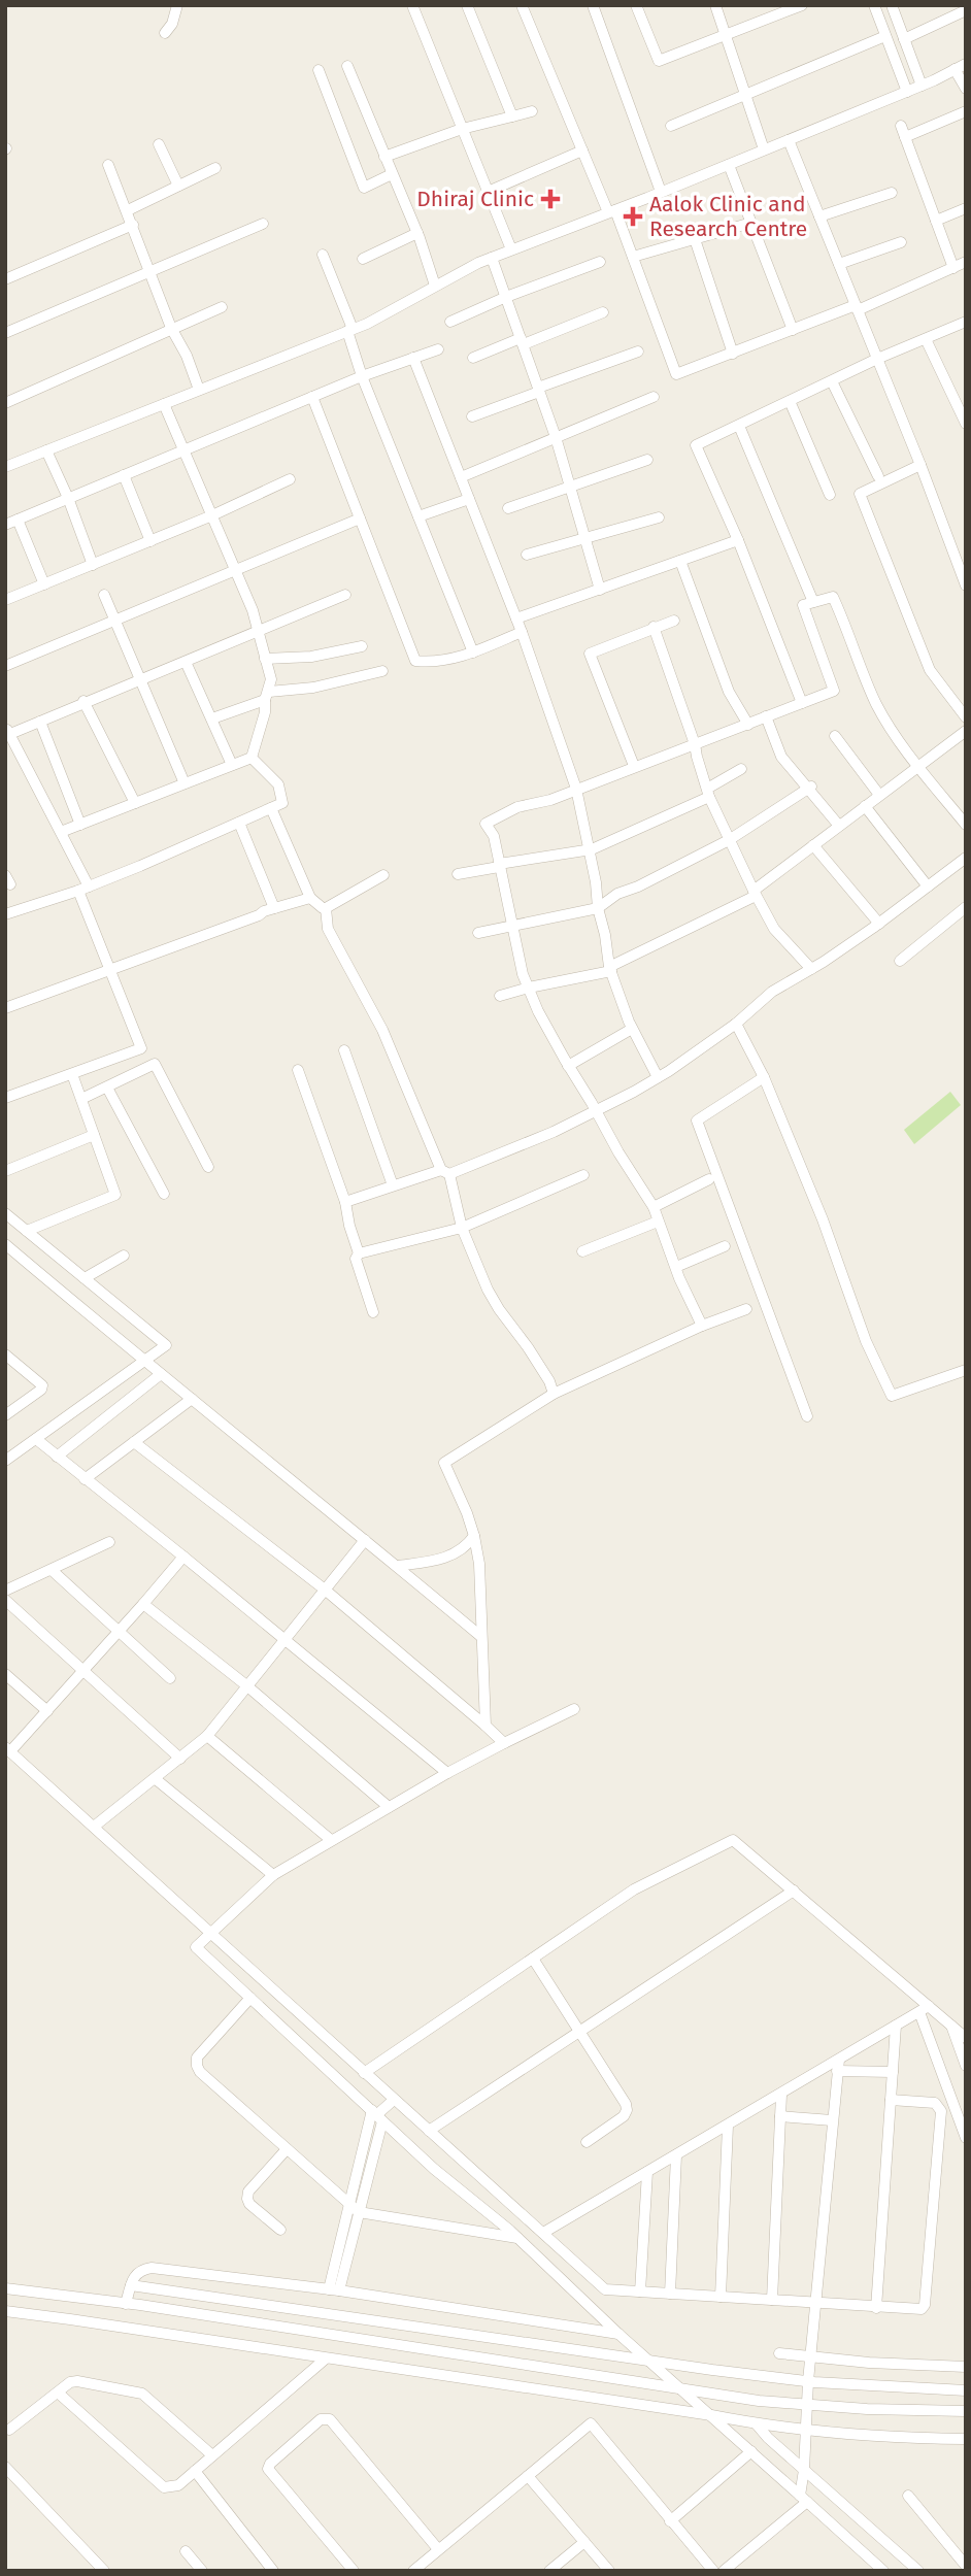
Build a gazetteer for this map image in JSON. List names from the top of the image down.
{
  "places": {
    "health": ["Dhiraj Clinic", "Aalok Clinic and Research Centre"]
  }
}
